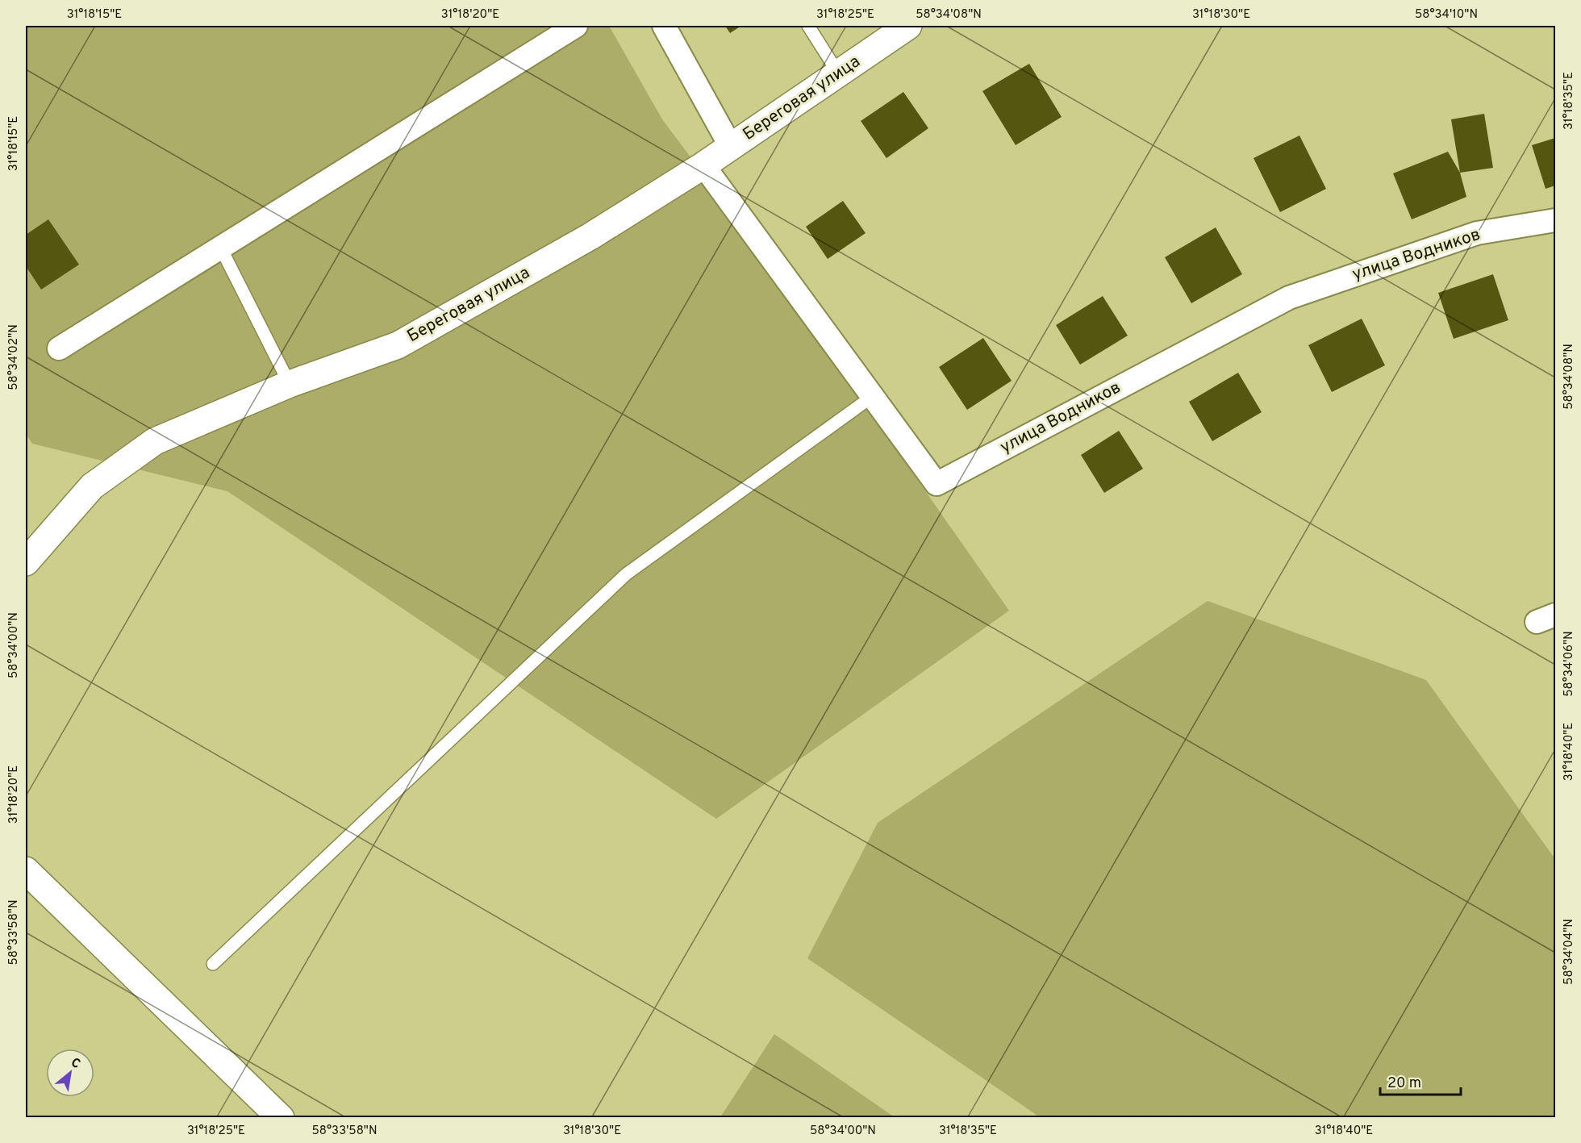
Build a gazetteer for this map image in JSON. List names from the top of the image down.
{
  "streets": {
    "street": ["Береговая улица", "улица Водников"]
  },
  "crossings": [
    ["Береговая улица", "улица Водников"]
  ],
  "scale_bar": "20 m",
  "north": "top right",
  "coordinates": [
    "31°18'15\"E",
    "31°18'20\"E",
    "31°18'25\"E",
    "58°34'08\"N",
    "31°18'30\"E",
    "58°34'10\"N",
    "31°18'35\"E",
    "58°34'02\"N",
    "58°34'00\"N",
    "58°34'06\"N",
    "31°18'40\"E",
    "58°33'58\"N",
    "58°34'04\"N"
  ]
}
